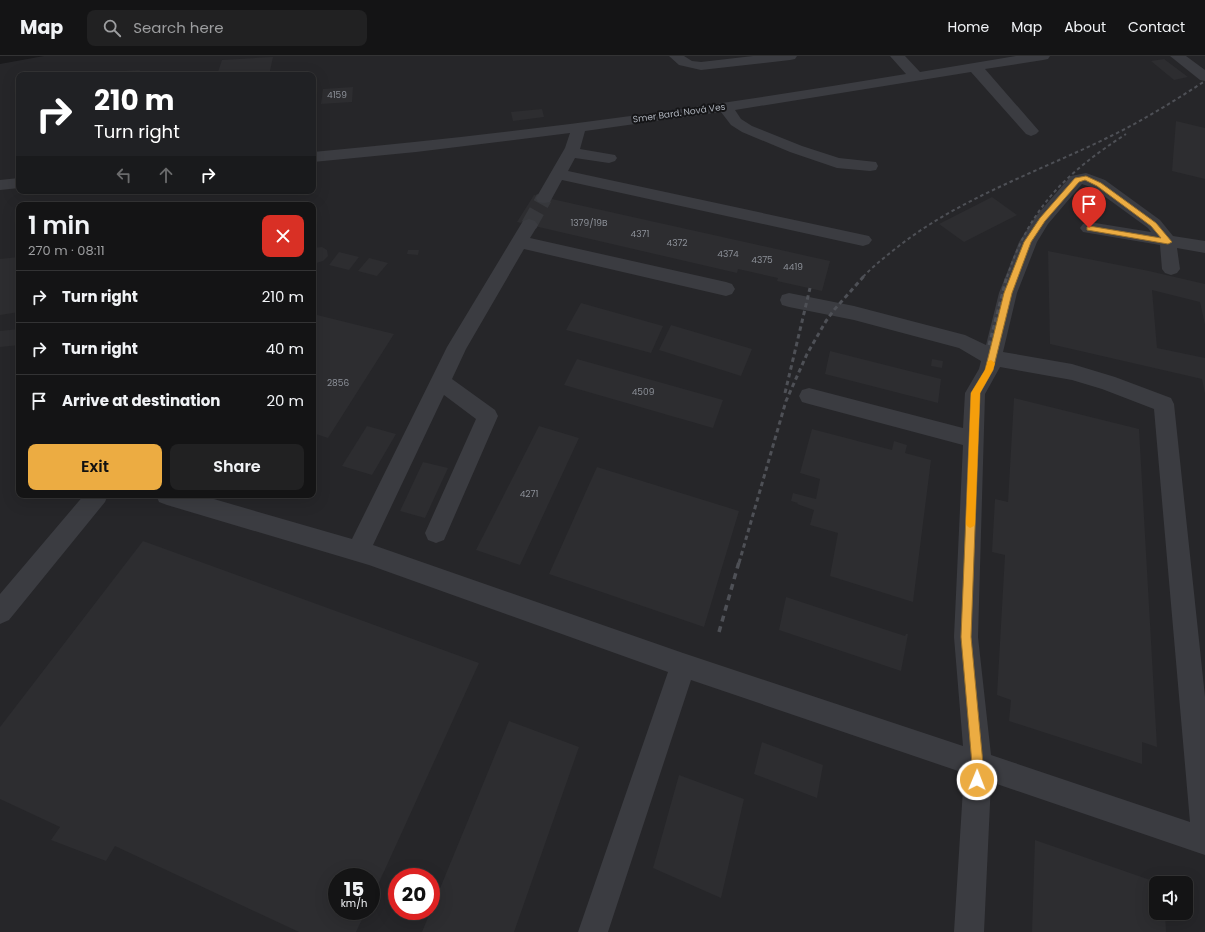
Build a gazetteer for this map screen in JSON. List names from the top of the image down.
{
  "streets": {
    "street": ["Smer Bard. Nová Ves"]
  },
  "house_numbers": [
    "4159",
    "1379/19B",
    "4371",
    "4372",
    "4374",
    "4375",
    "4419",
    "2856",
    "4509",
    "4271"
  ],
  "page": {
    "header": "Map",
    "search": "Search here",
    "nav": [
      "Home",
      "Map",
      "About",
      "Contact"
    ],
    "turn": ["210 m", "Turn right"],
    "heading": ["1 min", "270 m · 08:11"],
    "list": [
      {
        "name": "Turn right",
        "value": "210 m"
      },
      {
        "name": "Turn right",
        "value": "40 m"
      },
      {
        "name": "Arrive at destination",
        "value": "20 m"
      }
    ],
    "buttons": ["Exit", "Share"],
    "speed": "15 km/h",
    "limit": "20"
  }
}
